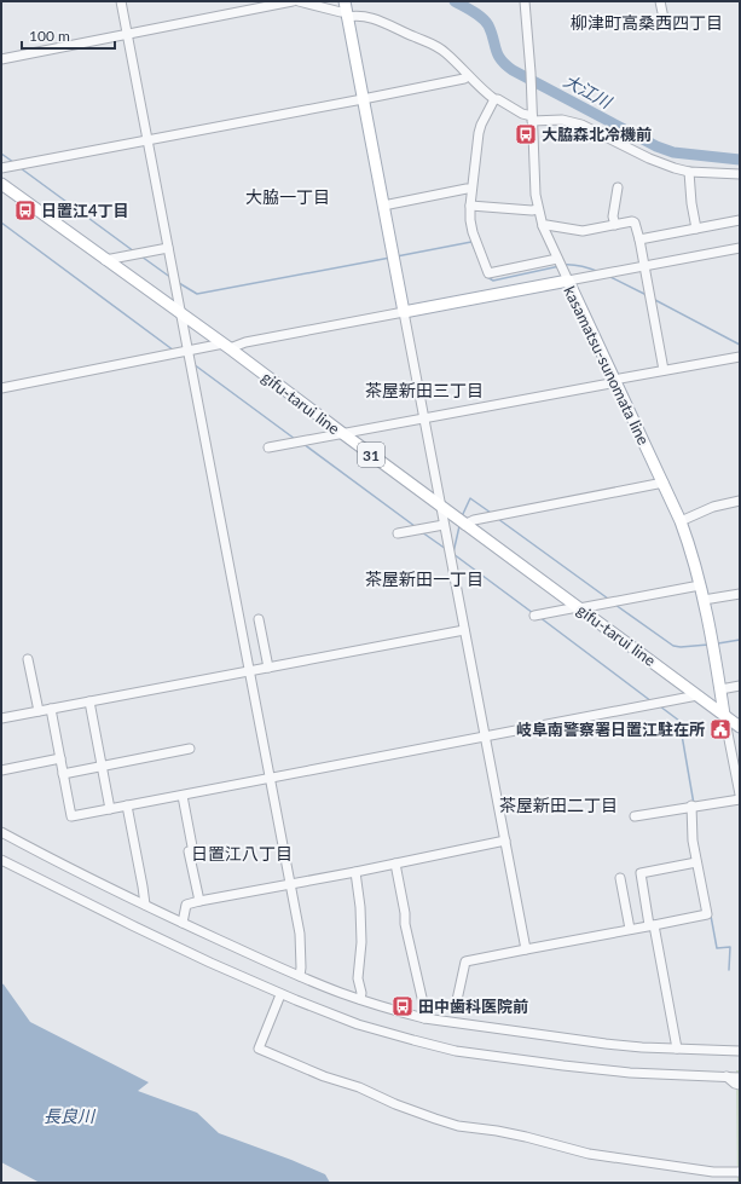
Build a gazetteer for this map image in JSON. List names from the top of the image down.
{
  "streets": {
    "main road": ["kasamatsu-sunomata line", "gifu-tarui line", "31"]
  },
  "crossings": [
    ["kasamatsu-sunomata line", "gifu-tarui line"]
  ],
  "districts": [
    "柳津町高桑西四丁目",
    "大脇一丁目",
    "茶屋新田三丁目",
    "茶屋新田一丁目",
    "茶屋新田二丁目",
    "日置江八丁目"
  ],
  "water": ["大江川", "長良川"],
  "places": {
    "bus stop": ["大脇森北冷機前", "日置江4丁目", "田中歯科医院前"],
    "public building": ["岐阜南警察署日置江駐在所"]
  },
  "scale_bar": "100 m"
}
